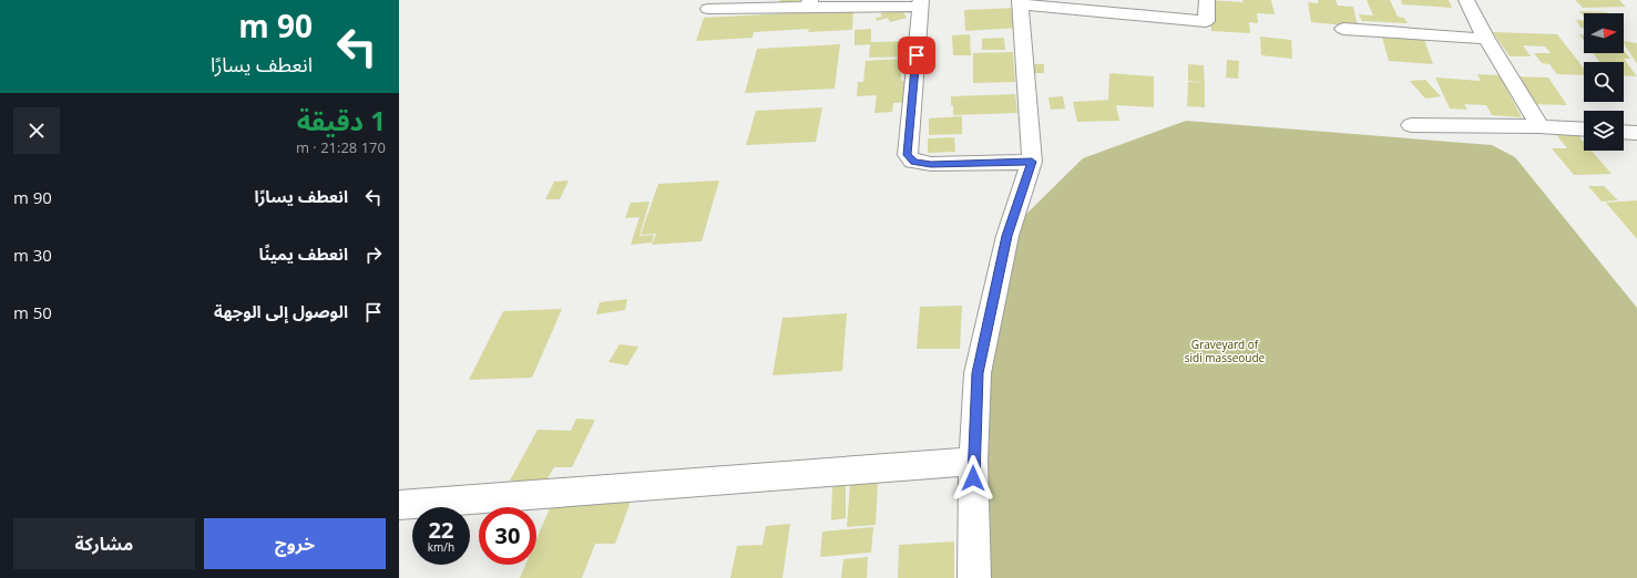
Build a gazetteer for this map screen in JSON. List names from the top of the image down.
{
  "parks": ["Graveyard of sidi masseoude"],
  "north": "right",
  "page": {
    "turn": ["90 m", "انعطف يسارًا"],
    "heading": ["1 دقيقة", "170 m · 21:28"],
    "list": [
      {
        "name": "انعطف يسارًا",
        "value": "90 m"
      },
      {
        "name": "انعطف يمينًا",
        "value": "30 m"
      },
      {
        "name": "الوصول إلى الوجهة",
        "value": "50 m"
      }
    ],
    "speed": "22 km/h",
    "limit": "30",
    "buttons": ["خروج", "مشاركة"]
  }
}
